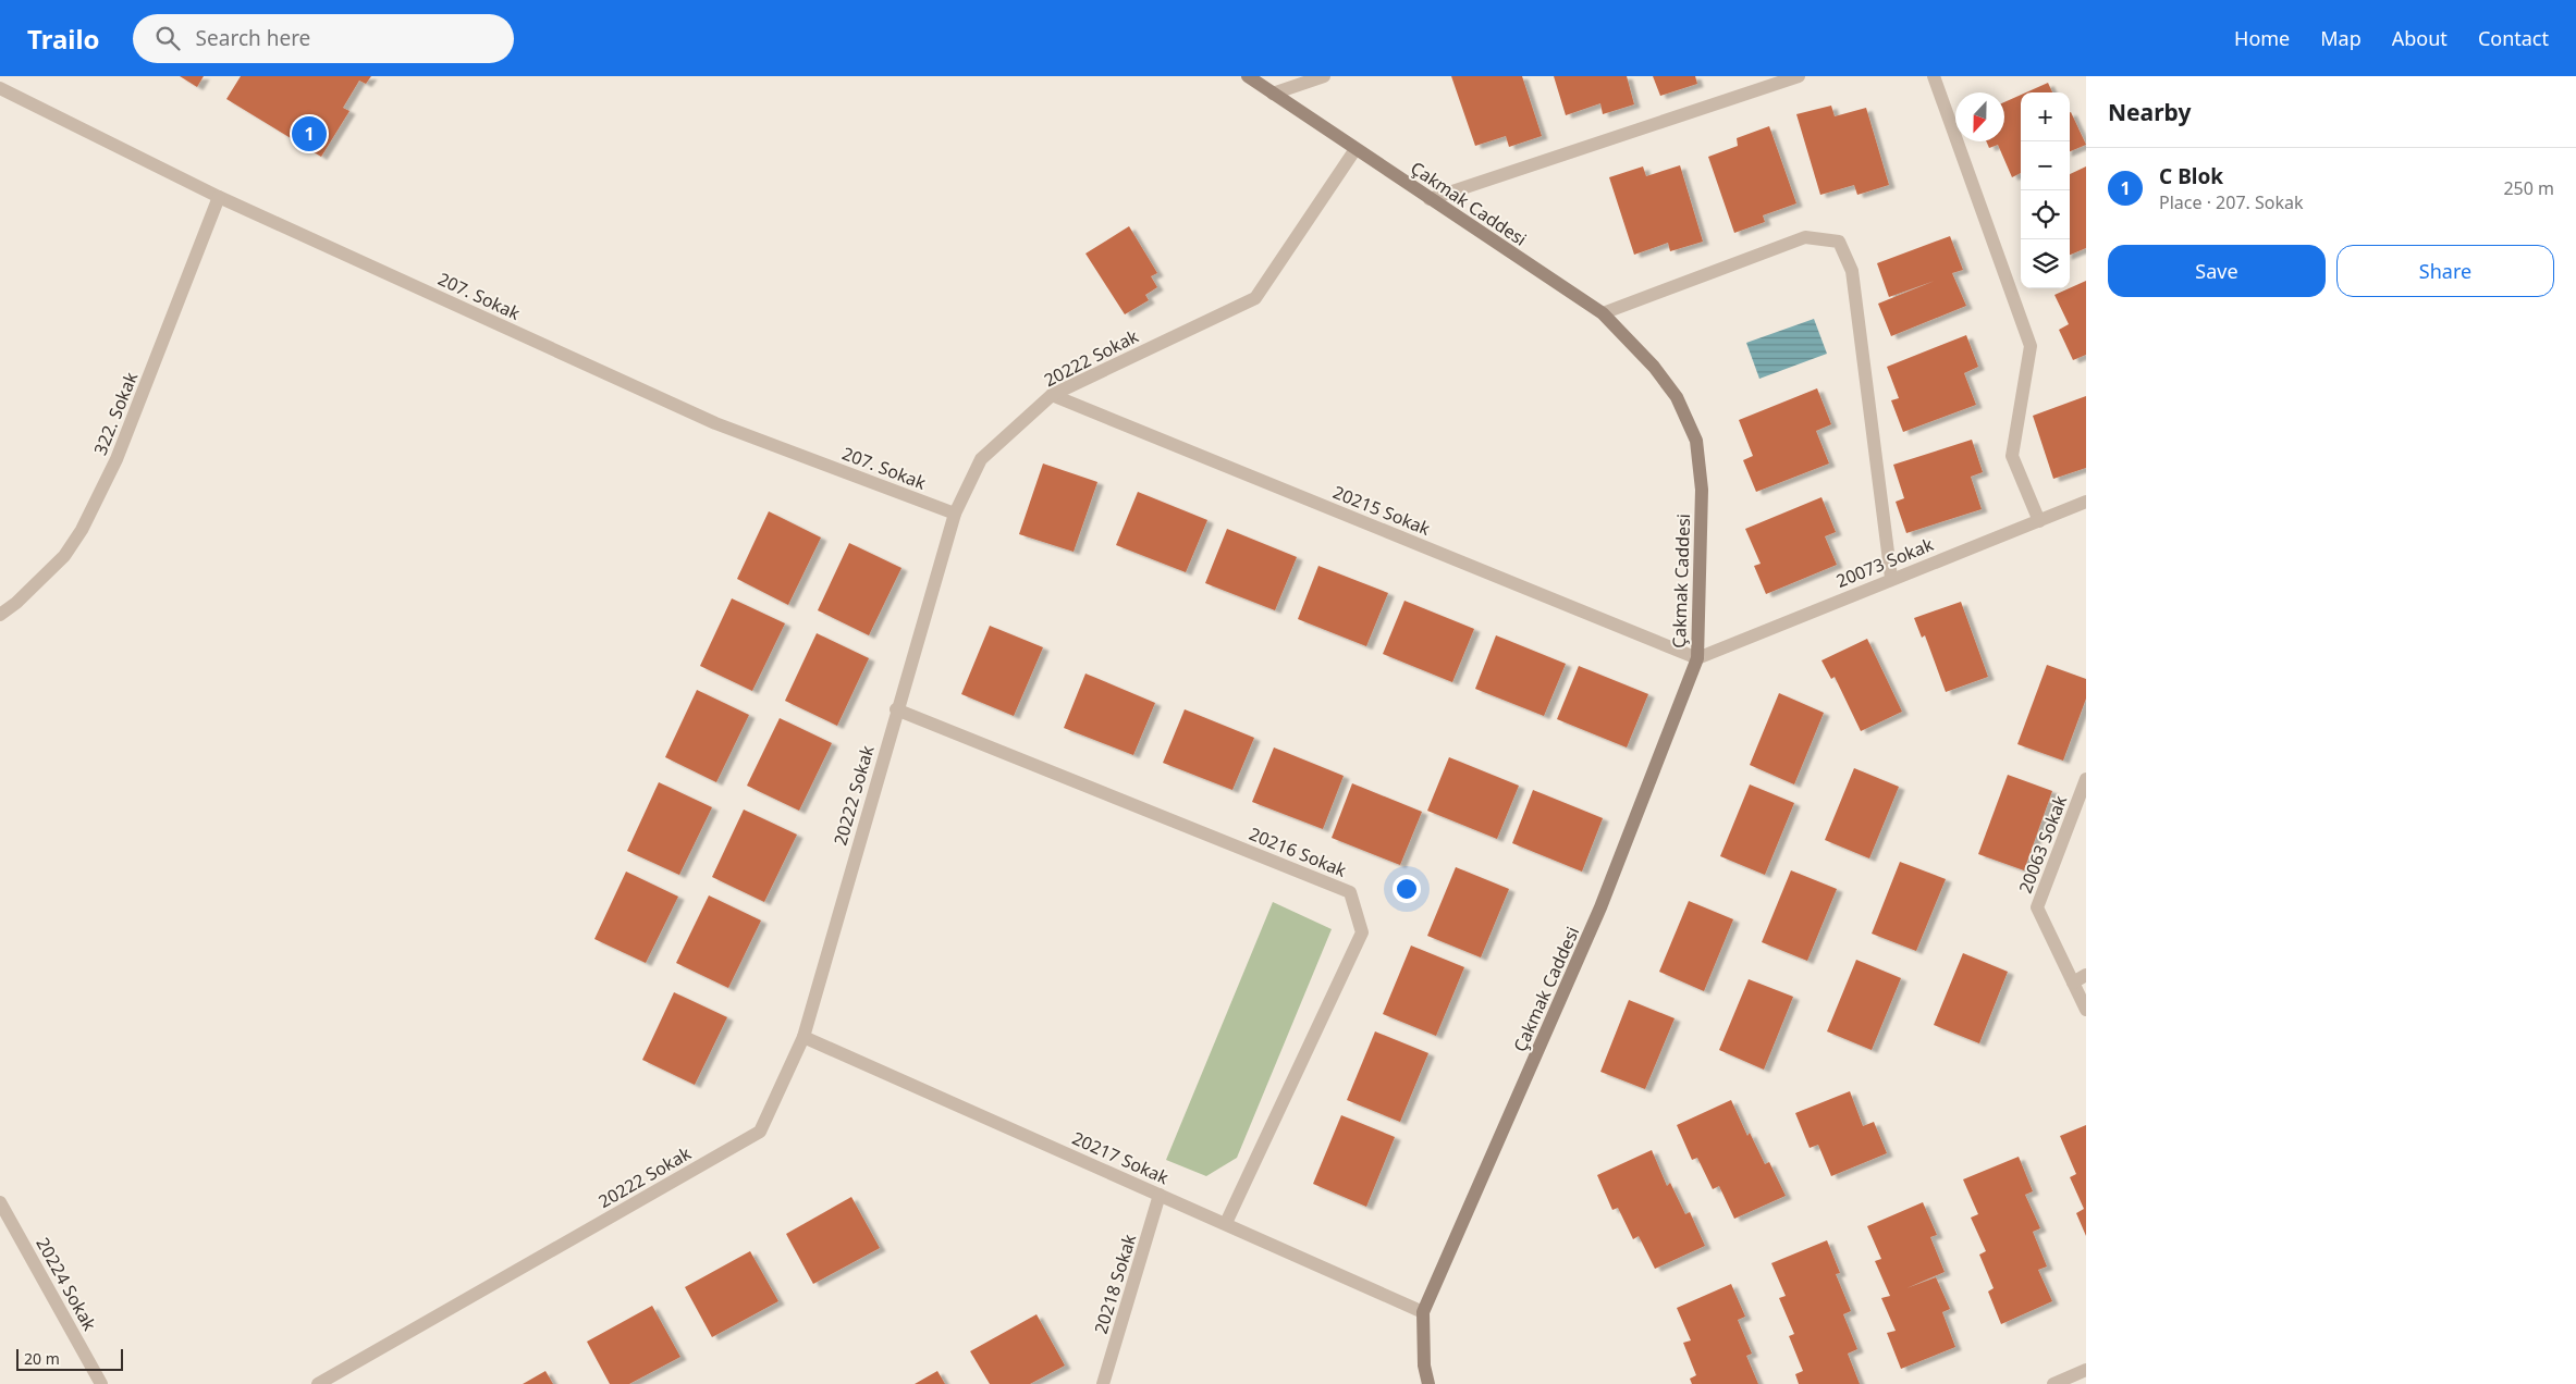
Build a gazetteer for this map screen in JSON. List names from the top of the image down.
{
  "streets": {
    "main road": ["Çakmak Caddesi"],
    "street": [
      "207. Sokak",
      "20222 Sokak",
      "322. Sokak",
      "20215 Sokak",
      "20073 Sokak",
      "20063 Sokak",
      "20216 Sokak",
      "20217 Sokak",
      "20224 Sokak",
      "20218 Sokak"
    ]
  },
  "crossings": [
    ["Çakmak Caddesi", "20222 Sokak"],
    ["Çakmak Caddesi", "20215 Sokak"],
    ["Çakmak Caddesi", "20073 Sokak"],
    ["Çakmak Caddesi", "20217 Sokak"],
    ["207. Sokak", "20222 Sokak"],
    ["207. Sokak", "322. Sokak"],
    ["20222 Sokak", "20215 Sokak"],
    ["20222 Sokak", "20216 Sokak"],
    ["20222 Sokak", "20217 Sokak"],
    ["20215 Sokak", "20073 Sokak"],
    ["20216 Sokak", "20217 Sokak"],
    ["20217 Sokak", "20218 Sokak"]
  ],
  "scale_bar": "20 m",
  "north": "bottom",
  "page": {
    "header": "Trailo",
    "search": "Search here",
    "nav": [
      "Home",
      "Map",
      "About",
      "Contact"
    ],
    "heading": "Nearby",
    "map_buttons": ["+", "−"],
    "pins": "1",
    "list": [
      {
        "mark": "1",
        "name": "C Blok",
        "note": "Place · 207. Sokak",
        "value": "250 m"
      }
    ],
    "buttons": ["Save", "Share"],
    "scale": "20 m"
  }
}
